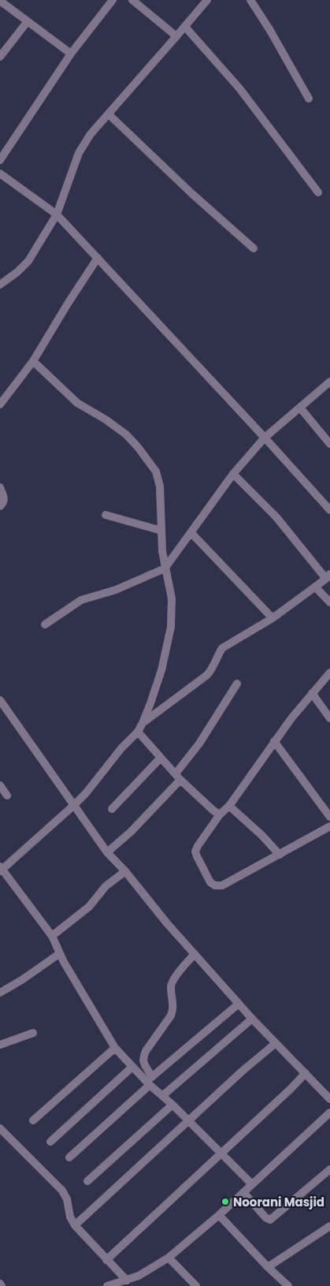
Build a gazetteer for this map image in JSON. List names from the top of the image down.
{
  "places": ["Noorani Masjid"]
}
